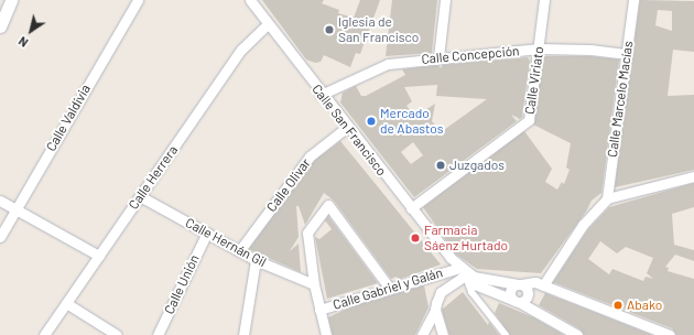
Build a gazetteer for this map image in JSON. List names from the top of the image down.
{
  "streets": {
    "street": [
      "Calle Concepción",
      "Calle Viriato",
      "Calle Marcelo Macías",
      "Calle Valdivia",
      "Calle San Francisco",
      "Calle Herrera",
      "Calle Olivar",
      "Calle Hernán Gil",
      "Calle Unión",
      "Calle Gabriel y Galán"
    ]
  },
  "crossings": [
    ["Calle Concepción", "Calle Viriato"],
    ["Calle Concepción", "Calle Marcelo Macías"],
    ["Calle Concepción", "Calle San Francisco"],
    ["Calle Viriato", "Calle San Francisco"],
    ["Calle San Francisco", "Calle Herrera"],
    ["Calle San Francisco", "Calle Olivar"],
    ["Calle Herrera", "Calle Hernán Gil"],
    ["Calle Olivar", "Calle Hernán Gil"],
    ["Calle Hernán Gil", "Calle Unión"]
  ],
  "places": [
    "Iglesia de San Francisco",
    "Mercado de Abastos",
    "Juzgados",
    "Farmacia Sáenz Hurtado",
    "Abako"
  ],
  "north": "bottom left"
}
